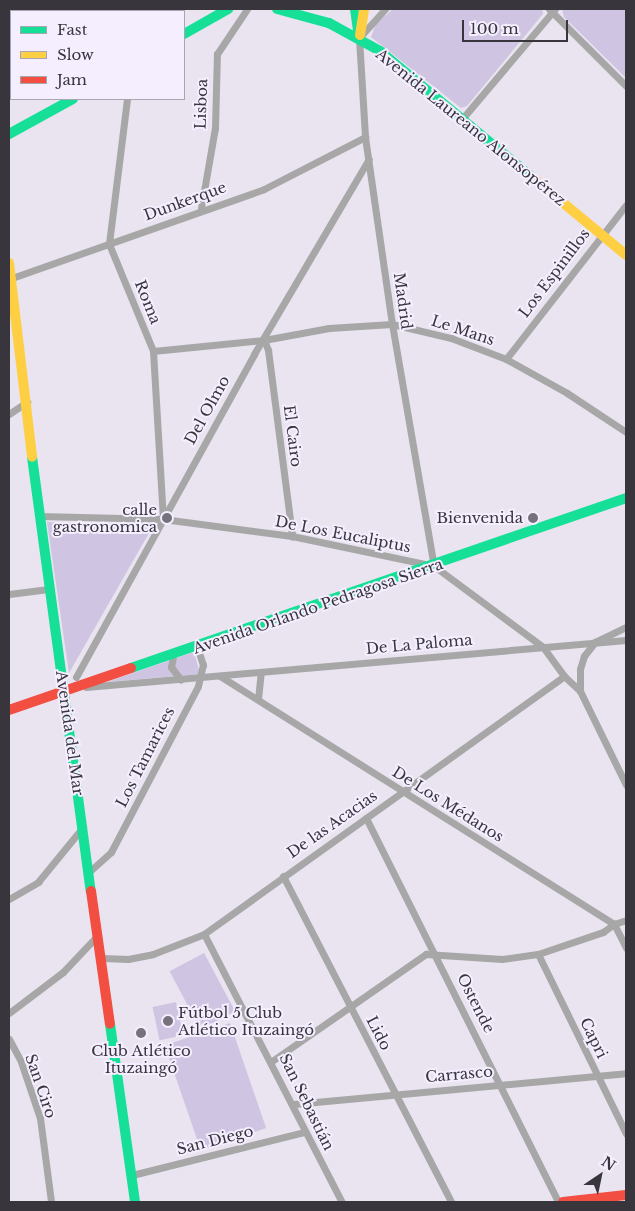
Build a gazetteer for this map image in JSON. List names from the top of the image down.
{
  "streets": {
    "street": [
      "Lisboa",
      "Avenida Laureano Alonsopérez",
      "Dunkerque",
      "Los Espinillos",
      "Madrid",
      "Roma",
      "Le Mans",
      "Del Olmo",
      "El Cairo",
      "De Los Eucaliptus",
      "Avenida Orlando Pedragosa Sierra",
      "De La Paloma",
      "Avenida del Mar",
      "Los Tamarices",
      "De Los Médanos",
      "De las Acacias",
      "Ostende",
      "Lido",
      "Capri",
      "Carrasco",
      "San Ciro",
      "San Sebastián",
      "San Diego"
    ]
  },
  "crossings": [
    ["Lisboa", "Dunkerque"],
    ["Avenida Laureano Alonsopérez", "Los Espinillos"],
    ["Avenida Laureano Alonsopérez", "Madrid"],
    ["Dunkerque", "Madrid"],
    ["Dunkerque", "Roma"],
    ["Dunkerque", "Avenida del Mar"],
    ["Los Espinillos", "Le Mans"],
    ["Madrid", "Le Mans"],
    ["Madrid", "Del Olmo"],
    ["Madrid", "De Los Eucaliptus"],
    ["Madrid", "Avenida Orlando Pedragosa Sierra"],
    ["Roma", "Le Mans"],
    ["Roma", "Del Olmo"],
    ["Roma", "De Los Eucaliptus"],
    ["Le Mans", "Del Olmo"],
    ["Le Mans", "El Cairo"],
    ["Del Olmo", "El Cairo"],
    ["Del Olmo", "De Los Eucaliptus"],
    ["El Cairo", "De Los Eucaliptus"],
    ["De Los Eucaliptus", "Avenida Orlando Pedragosa Sierra"],
    ["De Los Eucaliptus", "De La Paloma"],
    ["De Los Eucaliptus", "Avenida del Mar"],
    ["De Los Eucaliptus", "De las Acacias"],
    ["Avenida Orlando Pedragosa Sierra", "De La Paloma"],
    ["Avenida Orlando Pedragosa Sierra", "Avenida del Mar"],
    ["Avenida Orlando Pedragosa Sierra", "Los Tamarices"],
    ["De La Paloma", "Los Tamarices"],
    ["De La Paloma", "De Los Médanos"],
    ["Avenida del Mar", "Los Tamarices"],
    ["Avenida del Mar", "De las Acacias"],
    ["Avenida del Mar", "San Diego"],
    ["De Los Médanos", "De las Acacias"],
    ["De las Acacias", "Ostende"],
    ["De las Acacias", "Lido"],
    ["De las Acacias", "San Sebastián"],
    ["Ostende", "Carrasco"],
    ["Lido", "Carrasco"],
    ["Capri", "Carrasco"],
    ["Carrasco", "San Sebastián"],
    ["San Sebastián", "San Diego"]
  ],
  "places": [
    "calle gastronomica",
    "Bienvenida",
    "Fútbol 5 Club Atlético Ituzaingó",
    "Club Atlético Ituzaingó"
  ],
  "legend": ["Fast", "Slow", "Jam"],
  "scale_bar": "100 m",
  "north": "top right"
}
